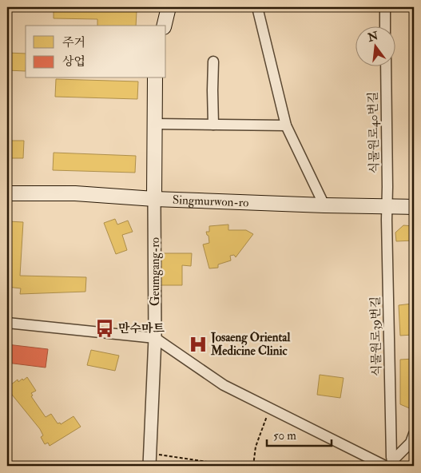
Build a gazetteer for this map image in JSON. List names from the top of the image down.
{
  "streets": {
    "main road": ["Singmurwon-ro", "Geumgang-ro"],
    "street": ["식물원로40번길", "식물원로39번길"]
  },
  "crossings": [
    ["식물원로40번길", "Singmurwon-ro"],
    ["식물원로40번길", "식물원로39번길"],
    ["Singmurwon-ro", "Geumgang-ro"],
    ["Singmurwon-ro", "식물원로39번길"]
  ],
  "places": {
    "bus stop": ["만수마트"],
    "hospital": ["Josaeng Oriental Medicine Clinic"]
  },
  "legend": ["주거", "상업"],
  "scale_bar": "50 m",
  "north": "top"
}
